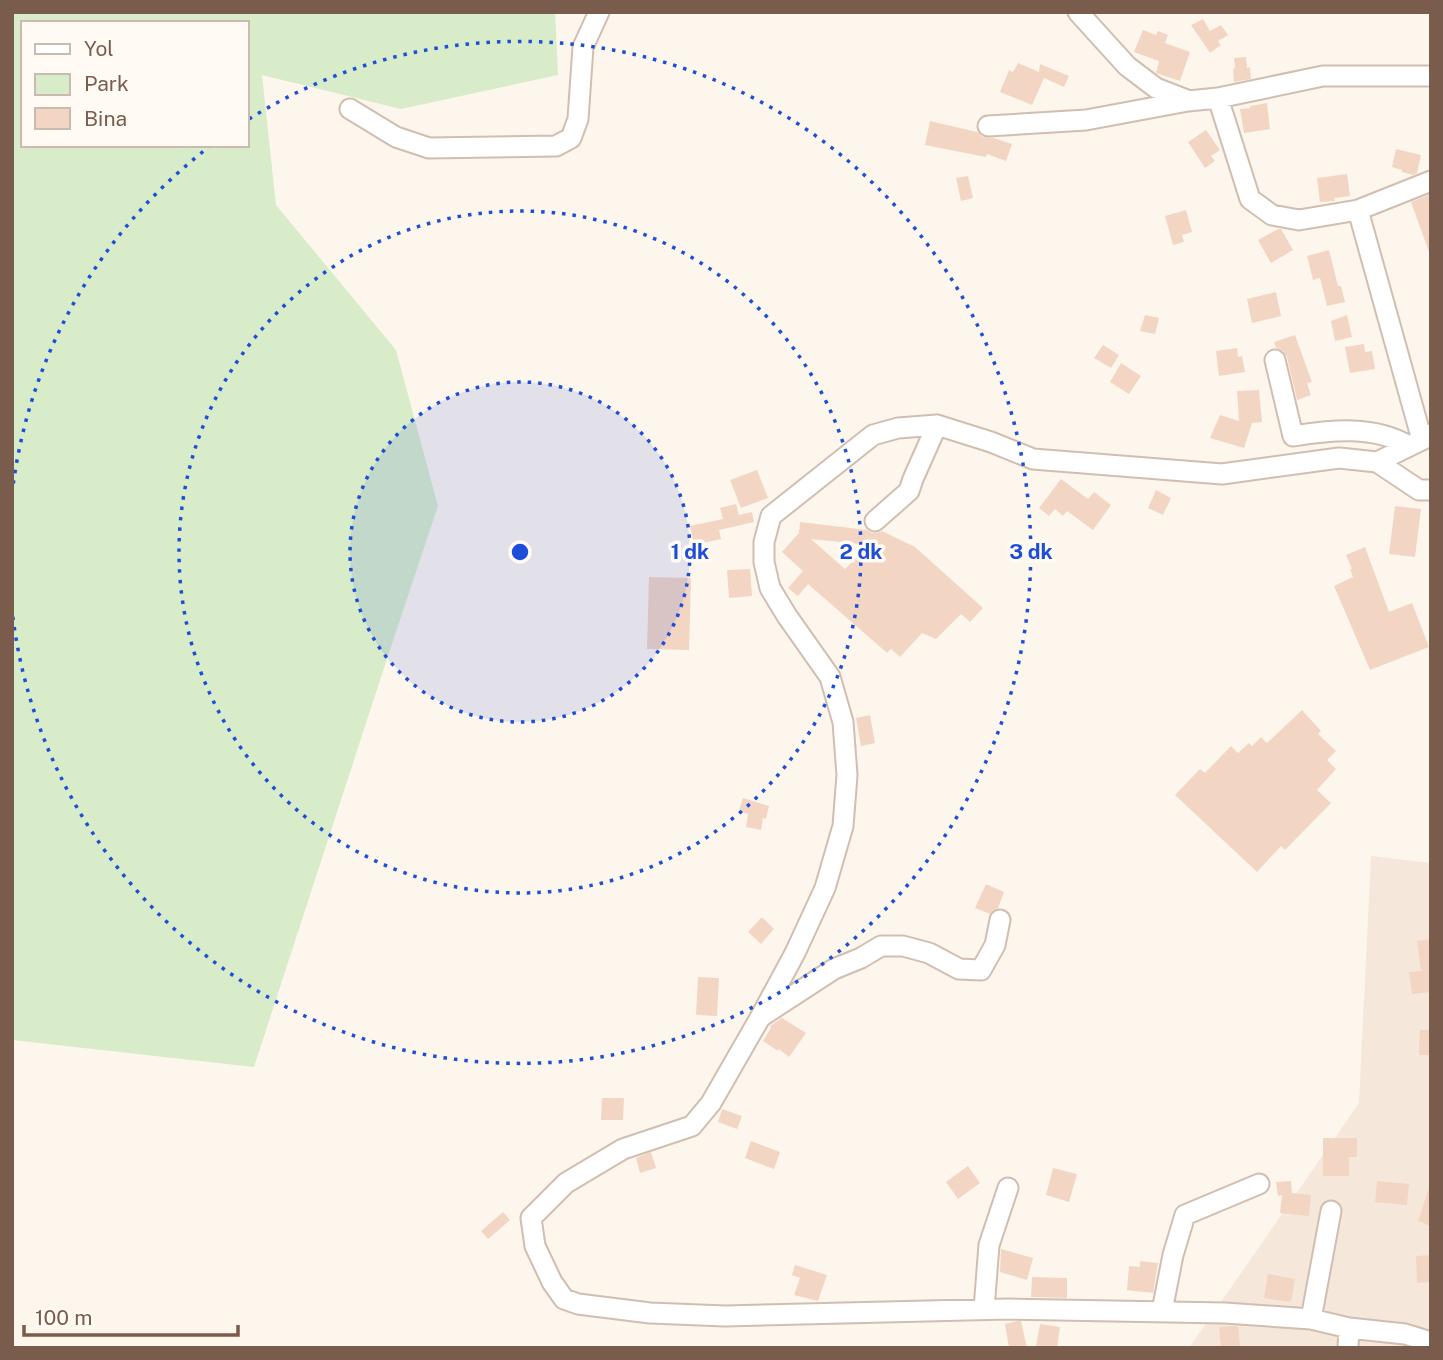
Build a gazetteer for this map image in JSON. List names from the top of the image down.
{
  "legend": ["Yol", "Park", "Bina"],
  "scale_bar": "100 m",
  "rings": ["1 dk", "2 dk", "3 dk"]
}
